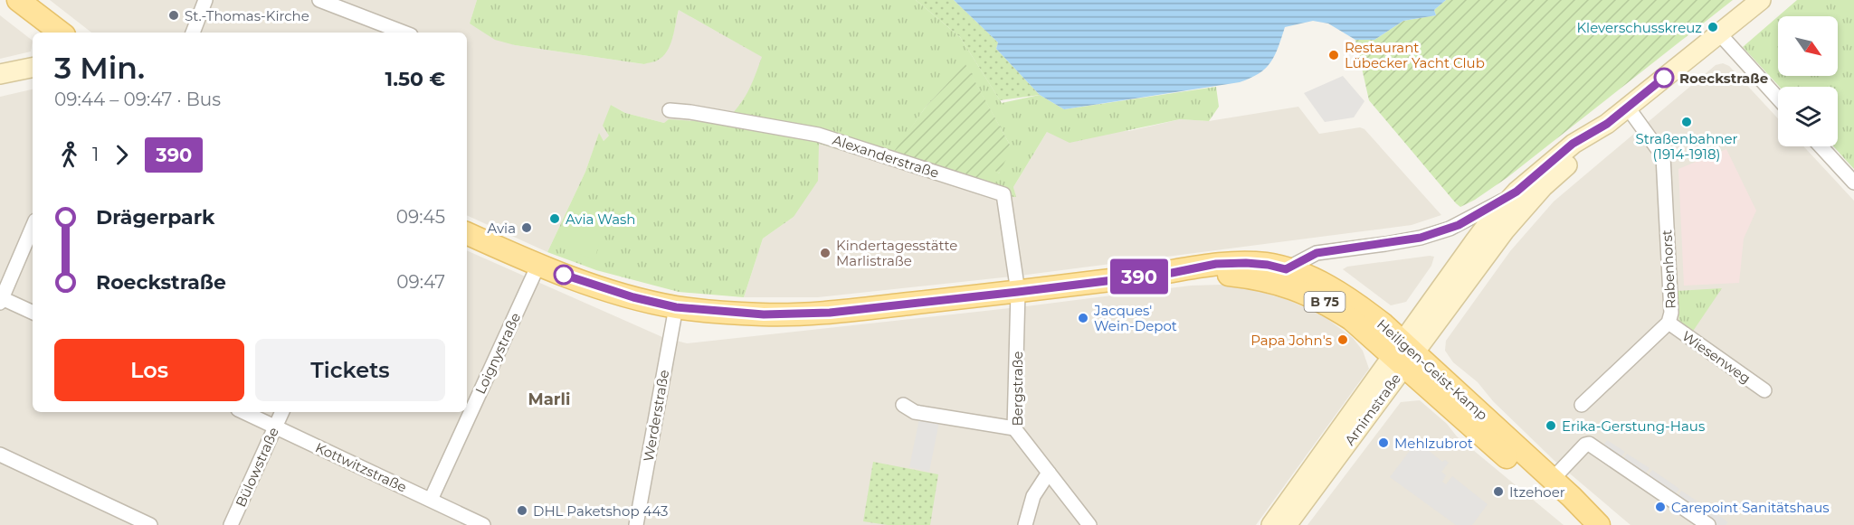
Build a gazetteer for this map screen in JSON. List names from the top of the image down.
{
  "streets": {
    "main road": ["B 75", "Heiligen-Geist-Kamp", "Arnimstraße"],
    "street": [
      "Alexanderstraße",
      "Rabenhorst",
      "Loignystraße",
      "Wiesenweg",
      "Bergstraße",
      "Werderstraße",
      "Bülowstraße",
      "Kottwitzstraße"
    ]
  },
  "crossings": [
    ["Alexanderstraße", "B 75"],
    ["Alexanderstraße", "Bergstraße"],
    ["Rabenhorst", "Wiesenweg"],
    ["B 75", "Loignystraße"],
    ["B 75", "Heiligen-Geist-Kamp"],
    ["B 75", "Bergstraße"],
    ["B 75", "Werderstraße"],
    ["Loignystraße", "Kottwitzstraße"],
    ["Heiligen-Geist-Kamp", "Arnimstraße"],
    ["Bülowstraße", "Kottwitzstraße"]
  ],
  "districts": ["Marli"],
  "places": [
    "St.-Thomas-Kirche",
    "Kleverschusskreuz",
    "Restaurant Lübecker Yacht Club",
    "Roeckstraße",
    "Straßenbahner (1914-1918)",
    "Avia Wash",
    "Avia",
    "Kindertagesstätte Marlistraße",
    "Jacques' Wein-Depot",
    "Papa John's",
    "Erika-Gerstung-Haus",
    "Mehlzubrot",
    "Itzehoer",
    "Carepoint Sanitätshaus",
    "DHL Paketshop 443"
  ],
  "lines": ["bus line 390"],
  "north": "bottom right",
  "page": {
    "on_map": "390",
    "heading": ["3 Min.", "09:44 – 09:47 · Bus", "1.50 €"],
    "legs": ["1", "390"],
    "list": [
      {
        "name": "Drägerpark",
        "value": "09:45"
      },
      {
        "name": "Roeckstraße",
        "value": "09:47"
      }
    ],
    "buttons": ["Los", "Tickets"]
  }
}
